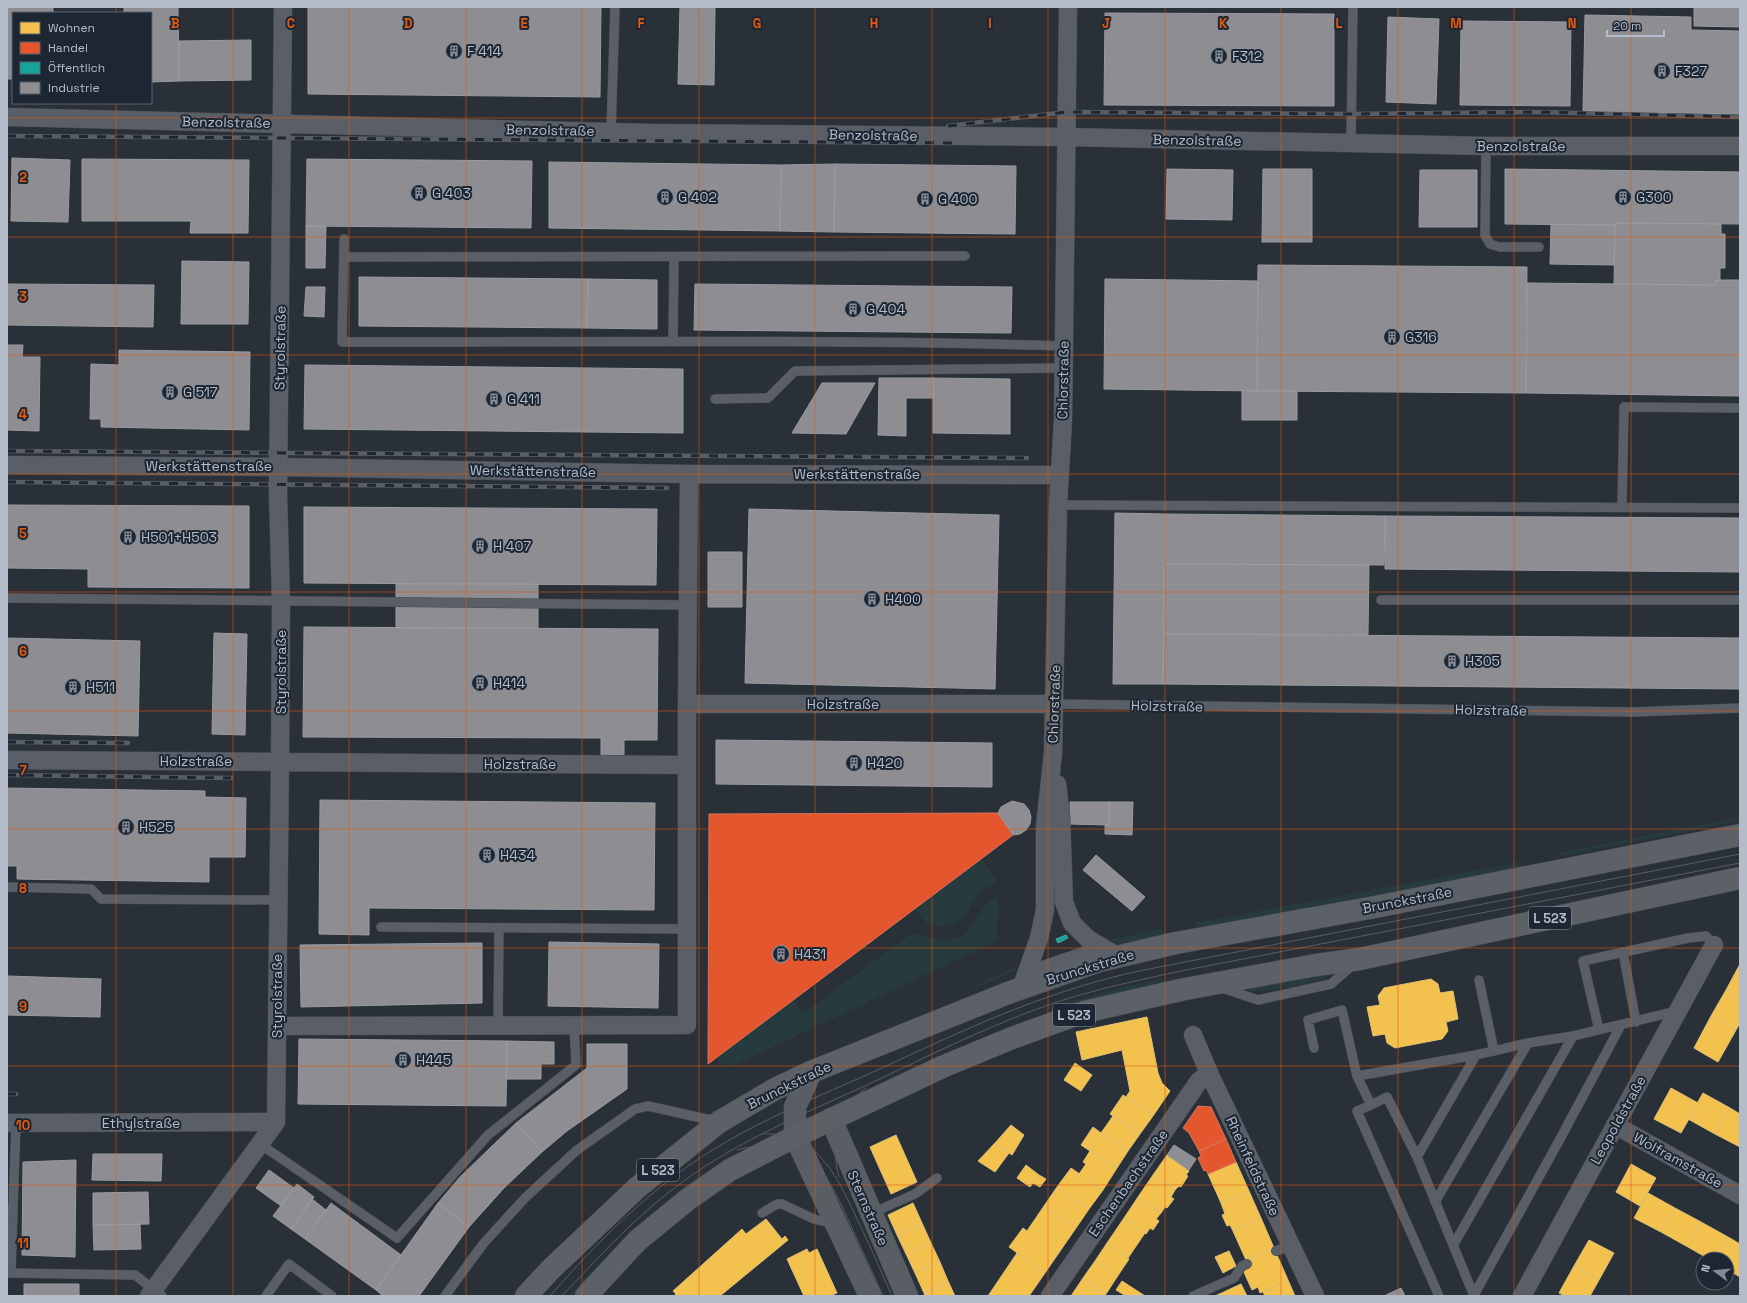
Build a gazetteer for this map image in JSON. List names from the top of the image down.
{
  "streets": {
    "main road": ["Brunckstraße", "L 523", "Sternstraße"],
    "street": [
      "Benzolstraße",
      "Styrolstraße",
      "Chlorstraße",
      "Werkstättenstraße",
      "Holzstraße",
      "Leopoldstraße",
      "Ethylstraße",
      "Wolframstraße",
      "Rheinfeldstraße",
      "Eschenbachstraße"
    ]
  },
  "crossings": [
    ["Benzolstraße", "Styrolstraße"],
    ["Benzolstraße", "Chlorstraße"],
    ["Styrolstraße", "Werkstättenstraße"],
    ["Styrolstraße", "Holzstraße"],
    ["Styrolstraße", "Ethylstraße"],
    ["Chlorstraße", "Werkstättenstraße"],
    ["Chlorstraße", "Holzstraße"],
    ["L 523", "Sternstraße"],
    ["Leopoldstraße", "Wolframstraße"],
    ["Rheinfeldstraße", "Eschenbachstraße"]
  ],
  "places": {
    "building": [
      "F 414",
      "F312",
      "F327",
      "G 403",
      "G 402",
      "G300",
      "G 400",
      "G 404",
      "G316",
      "G 517",
      "G 411",
      "H501+H503",
      "H 407",
      "H400",
      "H305",
      "H414",
      "H511",
      "H420",
      "H525",
      "H434",
      "H431",
      "H445"
    ]
  },
  "legend": [
    "Wohnen",
    "Handel",
    "Öffentlich",
    "Industrie"
  ],
  "scale_bar": "20 m",
  "north": "left",
  "grid": {
    "columns": [
      "B",
      "C",
      "D",
      "E",
      "F",
      "G",
      "H",
      "I",
      "J",
      "K",
      "L",
      "M",
      "N"
    ],
    "rows": [
      "2",
      "3",
      "4",
      "5",
      "6",
      "7",
      "8",
      "9",
      "10",
      "11"
    ]
  }
}
